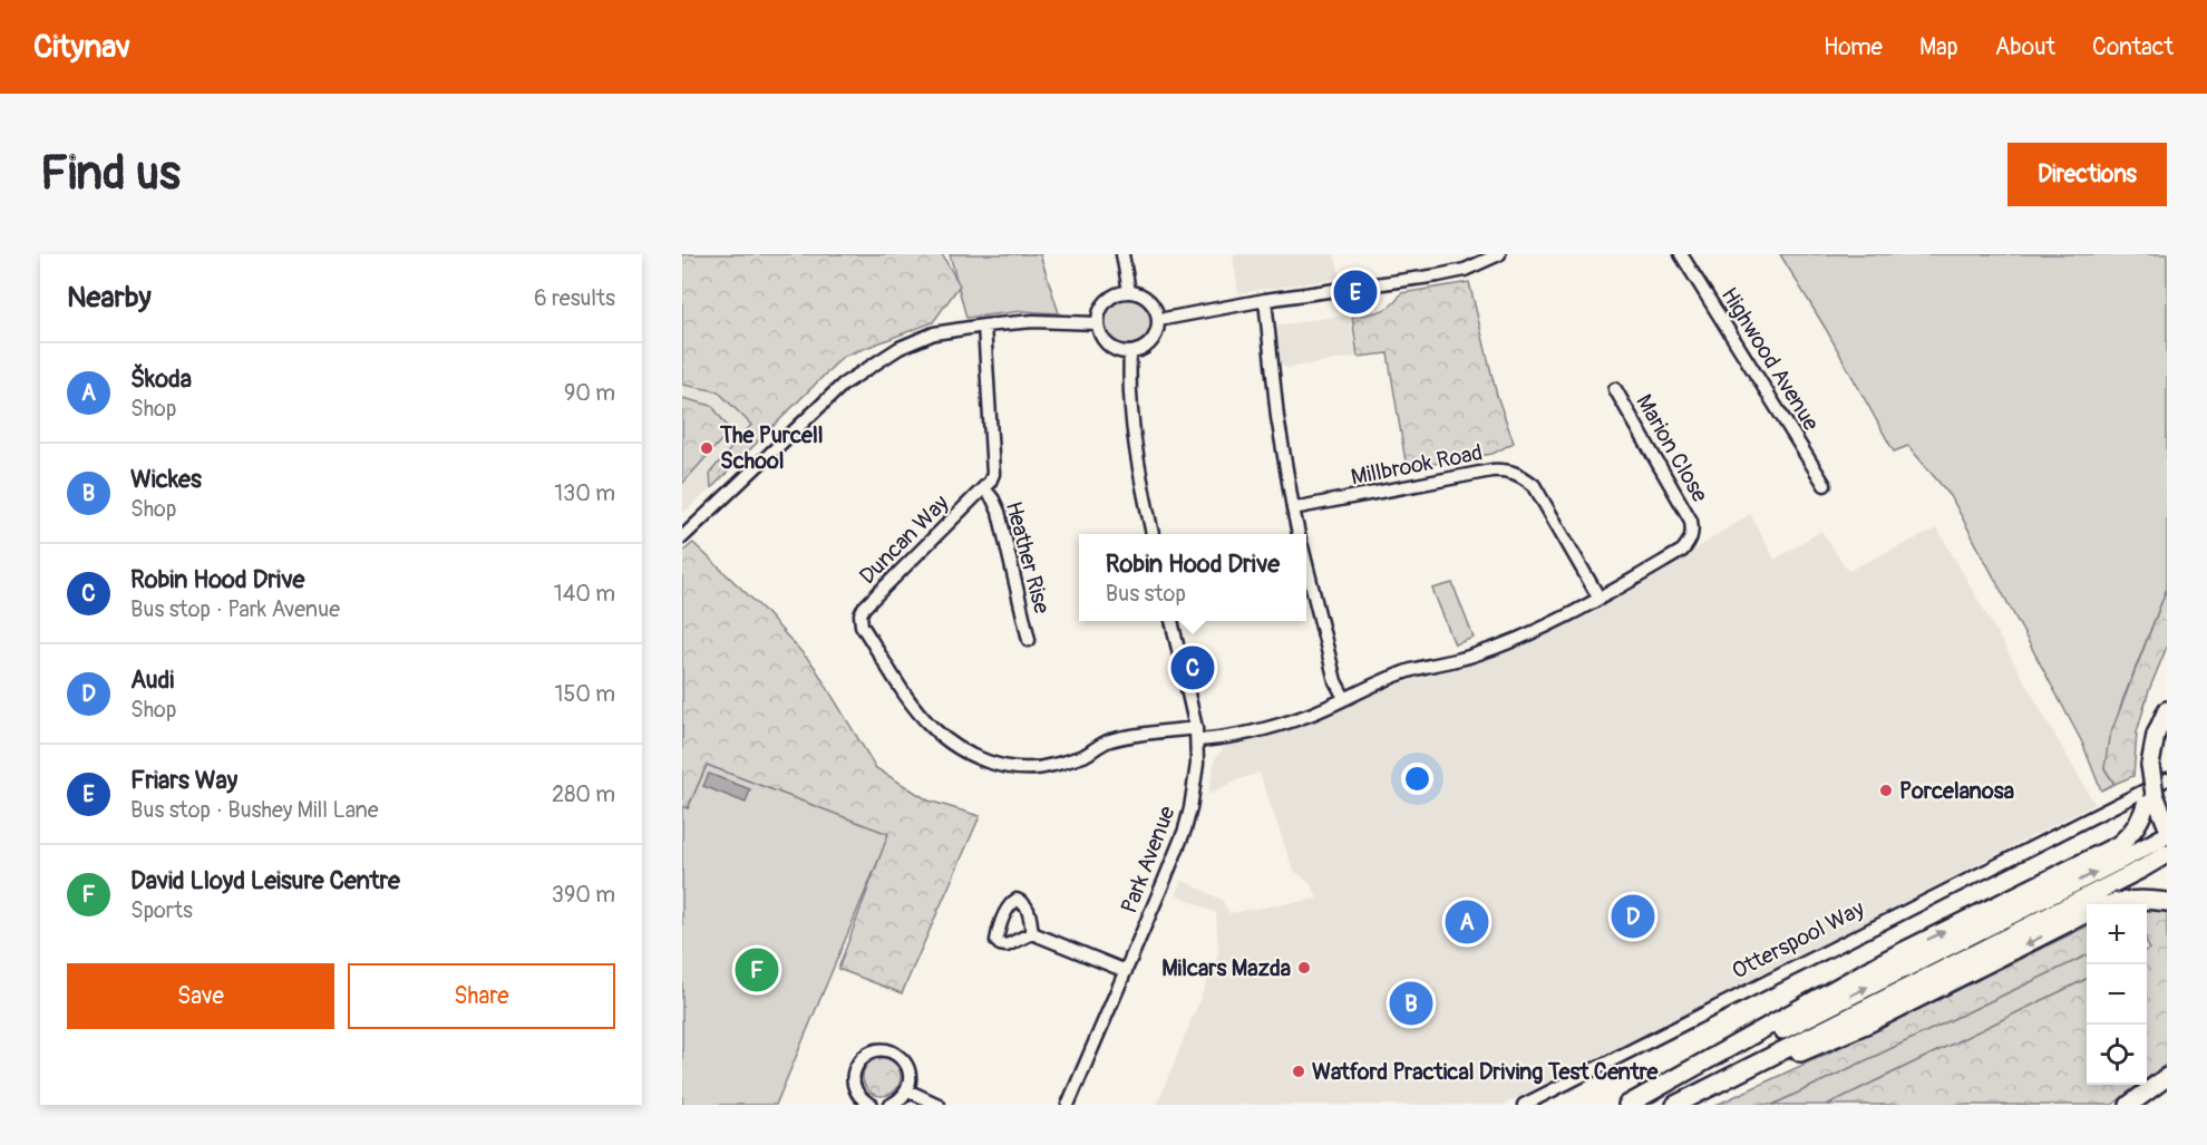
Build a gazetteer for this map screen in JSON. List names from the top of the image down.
{
  "streets": {
    "street": [
      "Highwood Avenue",
      "Marion Close",
      "Millbrook Road",
      "Duncan Way",
      "Heather Rise",
      "Park Avenue",
      "Otterspool Way"
    ]
  },
  "crossings": [
    ["Marion Close", "Millbrook Road"],
    ["Duncan Way", "Heather Rise"],
    ["Duncan Way", "Park Avenue"]
  ],
  "places": [
    "The Purcell School",
    "Porcelanosa",
    "Milcars Mazda",
    "Watford Practical Driving Test Centre"
  ],
  "page": {
    "header": "Citynav",
    "nav": [
      "Home",
      "Map",
      "About",
      "Contact"
    ],
    "buttons": [
      "Directions",
      ["Save", "Share"]
    ],
    "title": "Find us",
    "heading": ["Nearby", "6 results"],
    "pins": [
      "E",
      "C",
      "D",
      "A",
      "F",
      "B"
    ],
    "list": [
      {
        "mark": "A",
        "name": "Škoda",
        "note": "Shop",
        "value": "90 m"
      },
      {
        "mark": "B",
        "name": "Wickes",
        "note": "Shop",
        "value": "130 m"
      },
      {
        "mark": "C",
        "name": "Robin Hood Drive",
        "note": "Bus stop · Park Avenue",
        "value": "140 m"
      },
      {
        "mark": "D",
        "name": "Audi",
        "note": "Shop",
        "value": "150 m"
      },
      {
        "mark": "E",
        "name": "Friars Way",
        "note": "Bus stop · Bushey Mill Lane",
        "value": "280 m"
      },
      {
        "mark": "F",
        "name": "David Lloyd Leisure Centre",
        "note": "Sports",
        "value": "390 m"
      }
    ],
    "popup": ["Robin Hood Drive", "Bus stop"],
    "map_buttons": ["+", "−"]
  }
}
